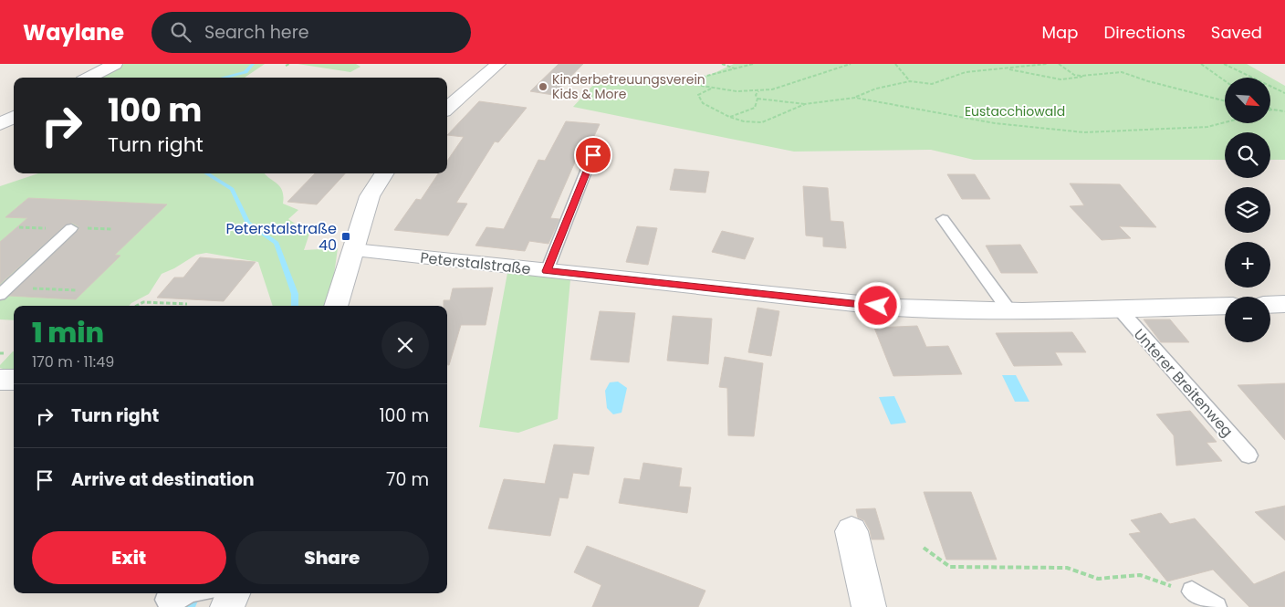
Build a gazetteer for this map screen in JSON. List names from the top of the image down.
{
  "streets": {
    "street": ["Peterstalstraße", "Unterer Breitenweg"]
  },
  "crossings": [
    ["Peterstalstraße", "Unterer Breitenweg"]
  ],
  "parks": ["Eustacchiowald"],
  "places": {
    "other": ["Kinderbetreuungsverein Kids & More"],
    "transit": ["Peterstalstraße 40"]
  },
  "north": "bottom right",
  "page": {
    "header": "Waylane",
    "search": "Search here",
    "nav": ["Map", "Directions", "Saved"],
    "map_buttons": ["+", "−"],
    "turn": ["100 m", "Turn right"],
    "heading": ["1 min", "170 m · 11:49"],
    "list": [
      {
        "name": "Turn right",
        "value": "100 m"
      },
      {
        "name": "Arrive at destination",
        "value": "70 m"
      }
    ],
    "buttons": ["Exit", "Share"]
  }
}
